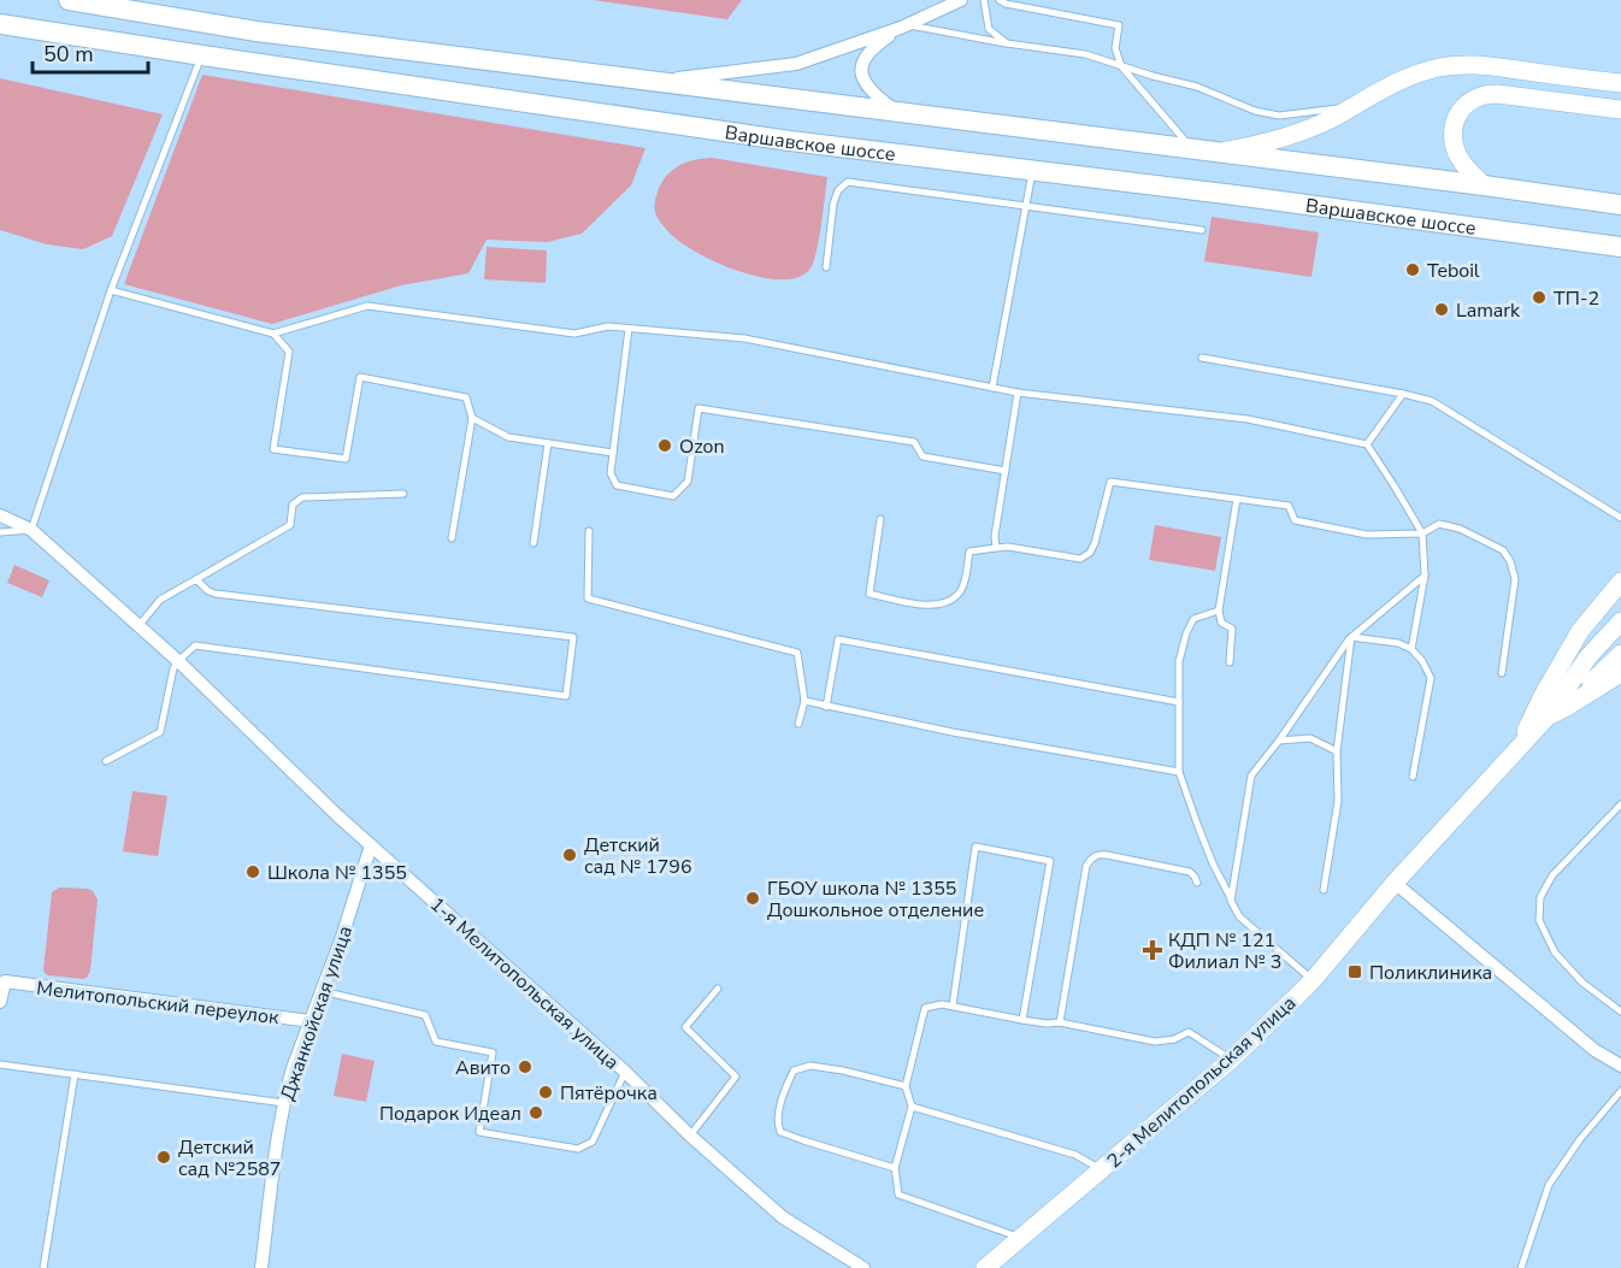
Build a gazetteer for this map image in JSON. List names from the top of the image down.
{
  "streets": {
    "main road": ["Варшавское шоссе"],
    "street": [
      "1-я Мелитопольская улица",
      "Мелитопольский переулок",
      "Джанкойская улица",
      "2-я Мелитопольская улица"
    ]
  },
  "crossings": [
    ["1-я Мелитопольская улица", "Джанкойская улица"],
    ["Мелитопольский переулок", "Джанкойская улица"]
  ],
  "places": {
    "other": [
      "Teboil",
      "ТП-2",
      "Lamark",
      "Ozon",
      "Детский сад № 1796",
      "Школа № 1355",
      "ГБОУ школа № 1355 Дошкольное отделение",
      "Авито",
      "Пятёрочка",
      "Подарок Идеал",
      "Детский сад №2587"
    ],
    "health": ["КДП № 121 Филиал № 3"],
    "transit": ["Поликлиника"]
  },
  "scale_bar": "50 m"
}
